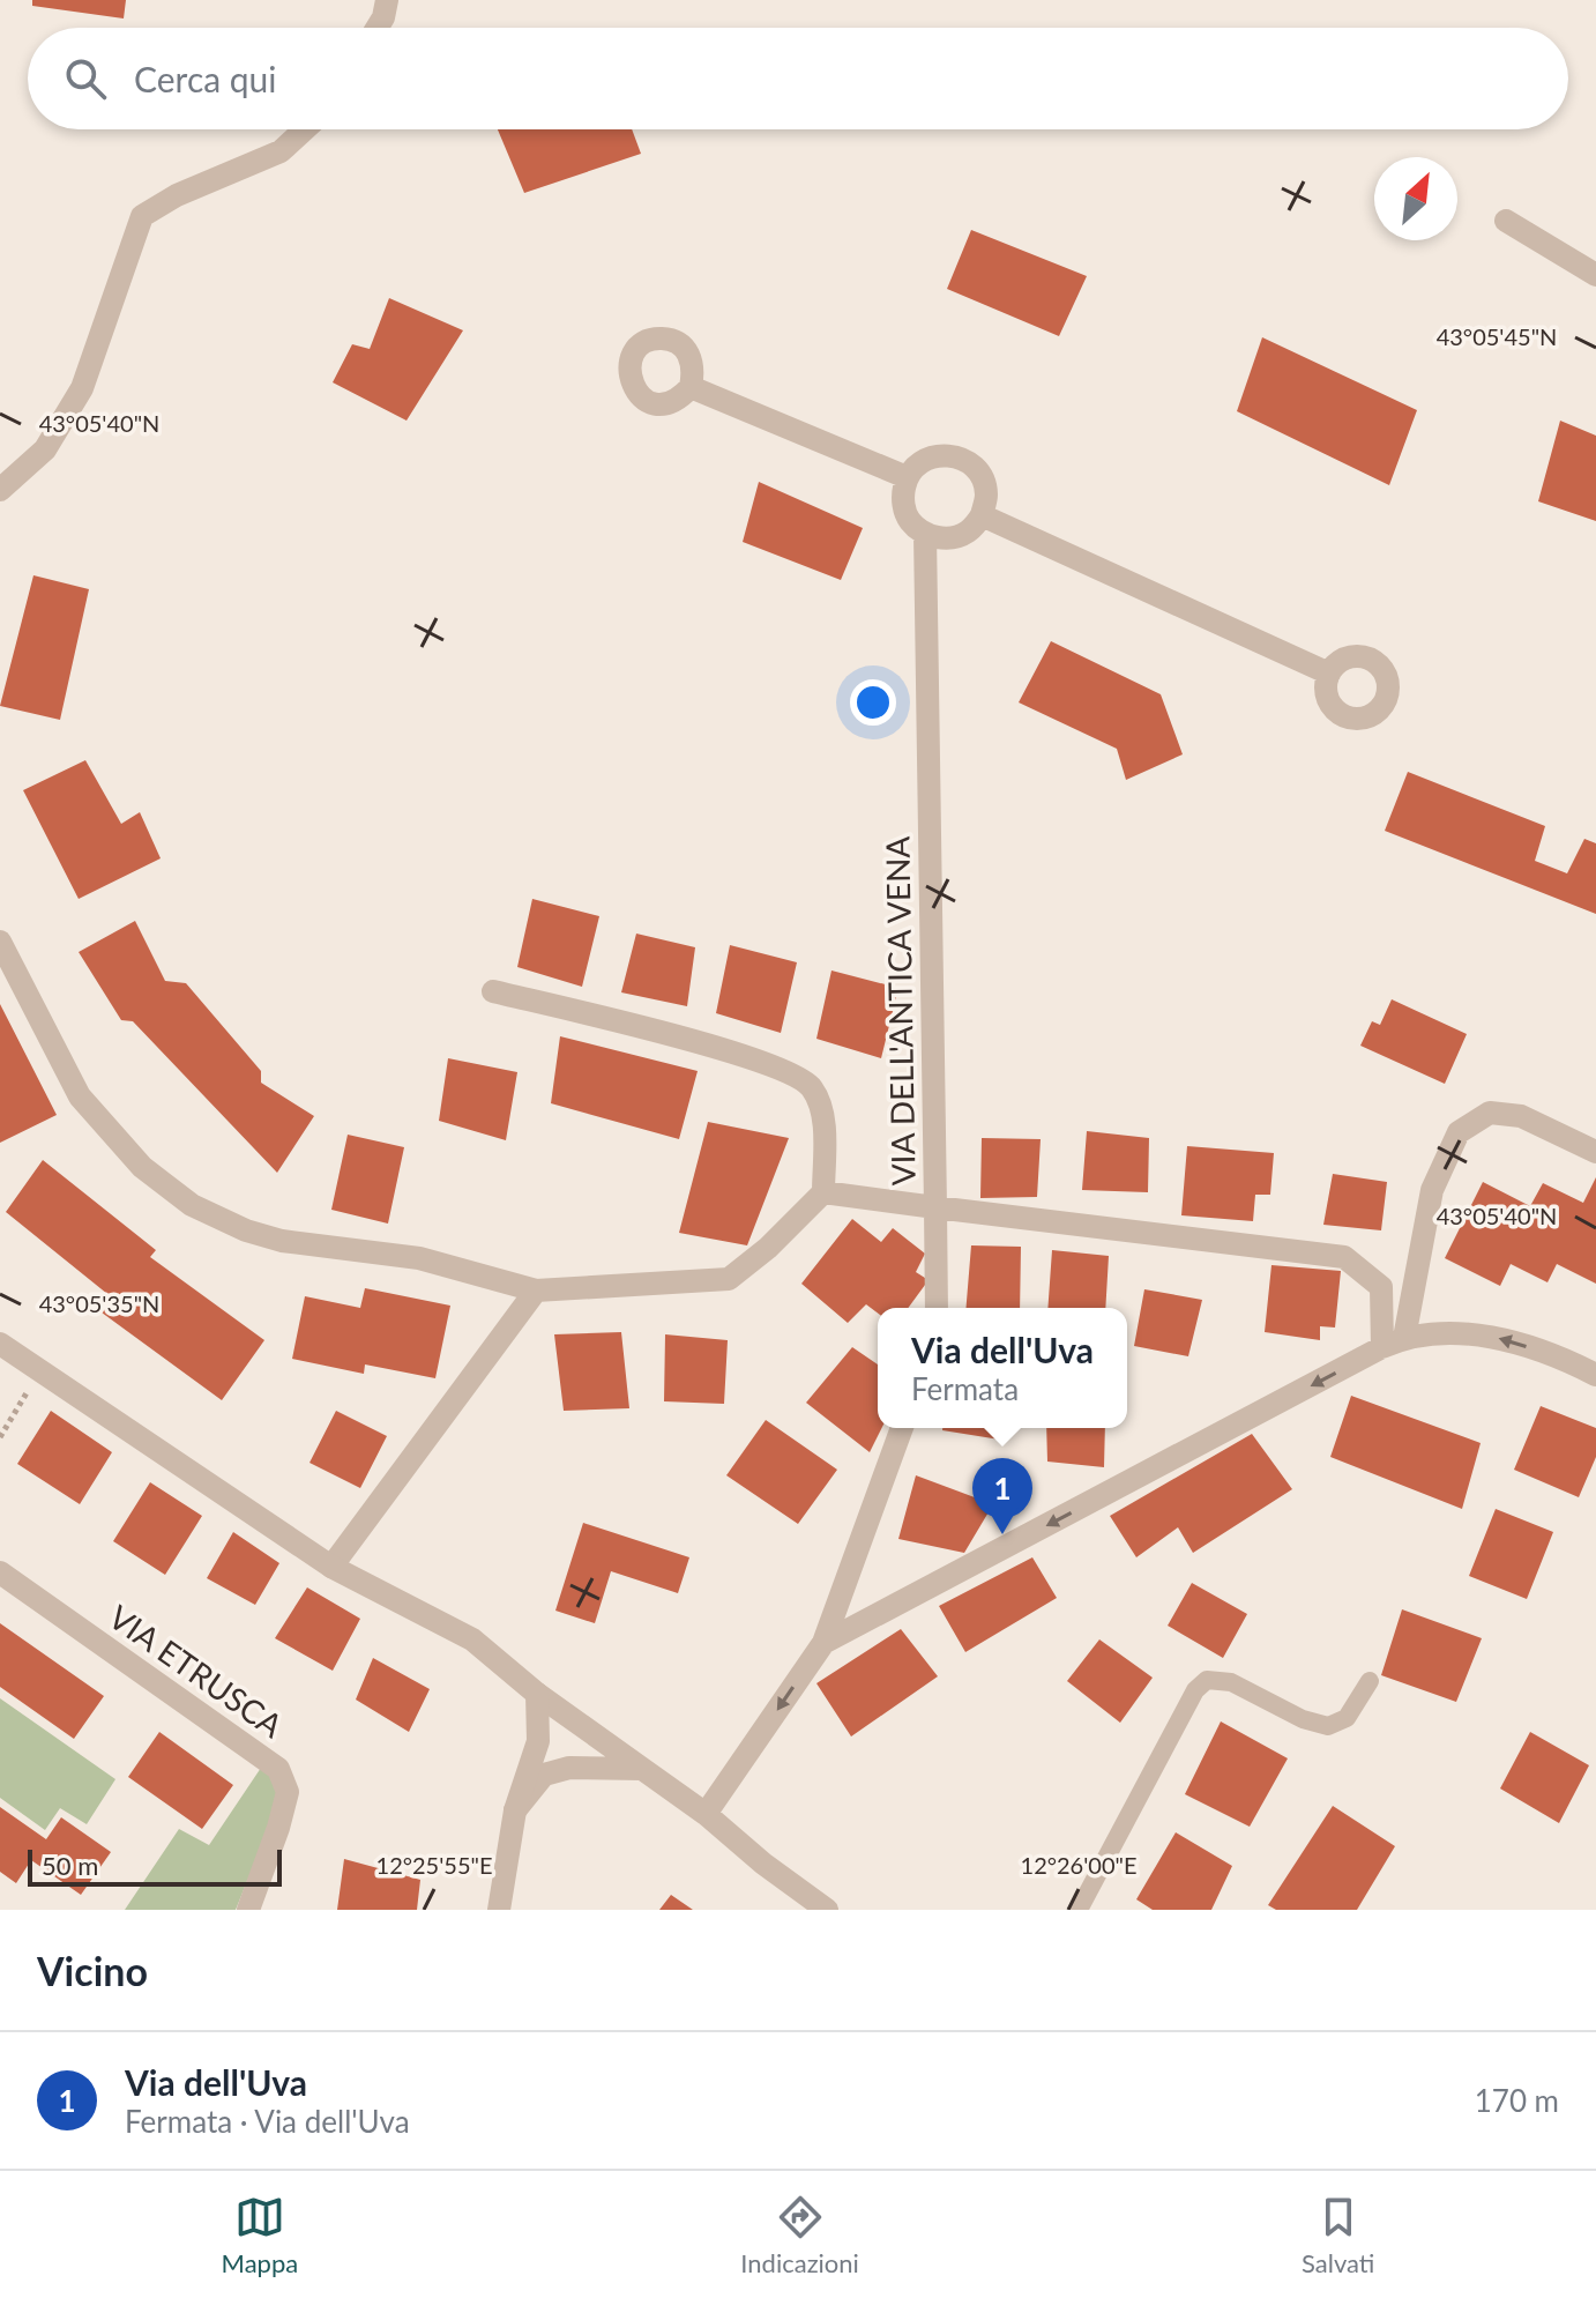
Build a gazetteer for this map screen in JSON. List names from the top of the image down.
{
  "streets": {
    "street": ["VIA DELL'ANTICA VENA", "VIA ETRUSCA"]
  },
  "scale_bar": "50 m",
  "north": "top right",
  "page": {
    "search": "Cerca qui",
    "popup": ["Via dell'Uva", "Fermata"],
    "pins": "1",
    "scale": "50 m",
    "heading": "Vicino",
    "list": [
      {
        "mark": "1",
        "name": "Via dell'Uva",
        "note": "Fermata · Via dell'Uva",
        "value": "170 m"
      }
    ],
    "nav": ["Mappa", "Indicazioni", "Salvati"]
  },
  "coordinates": [
    "43°05'45\"N",
    "43°05'40\"N",
    "43°05'35\"N",
    "12°25'55\"E",
    "12°26'00\"E"
  ]
}
